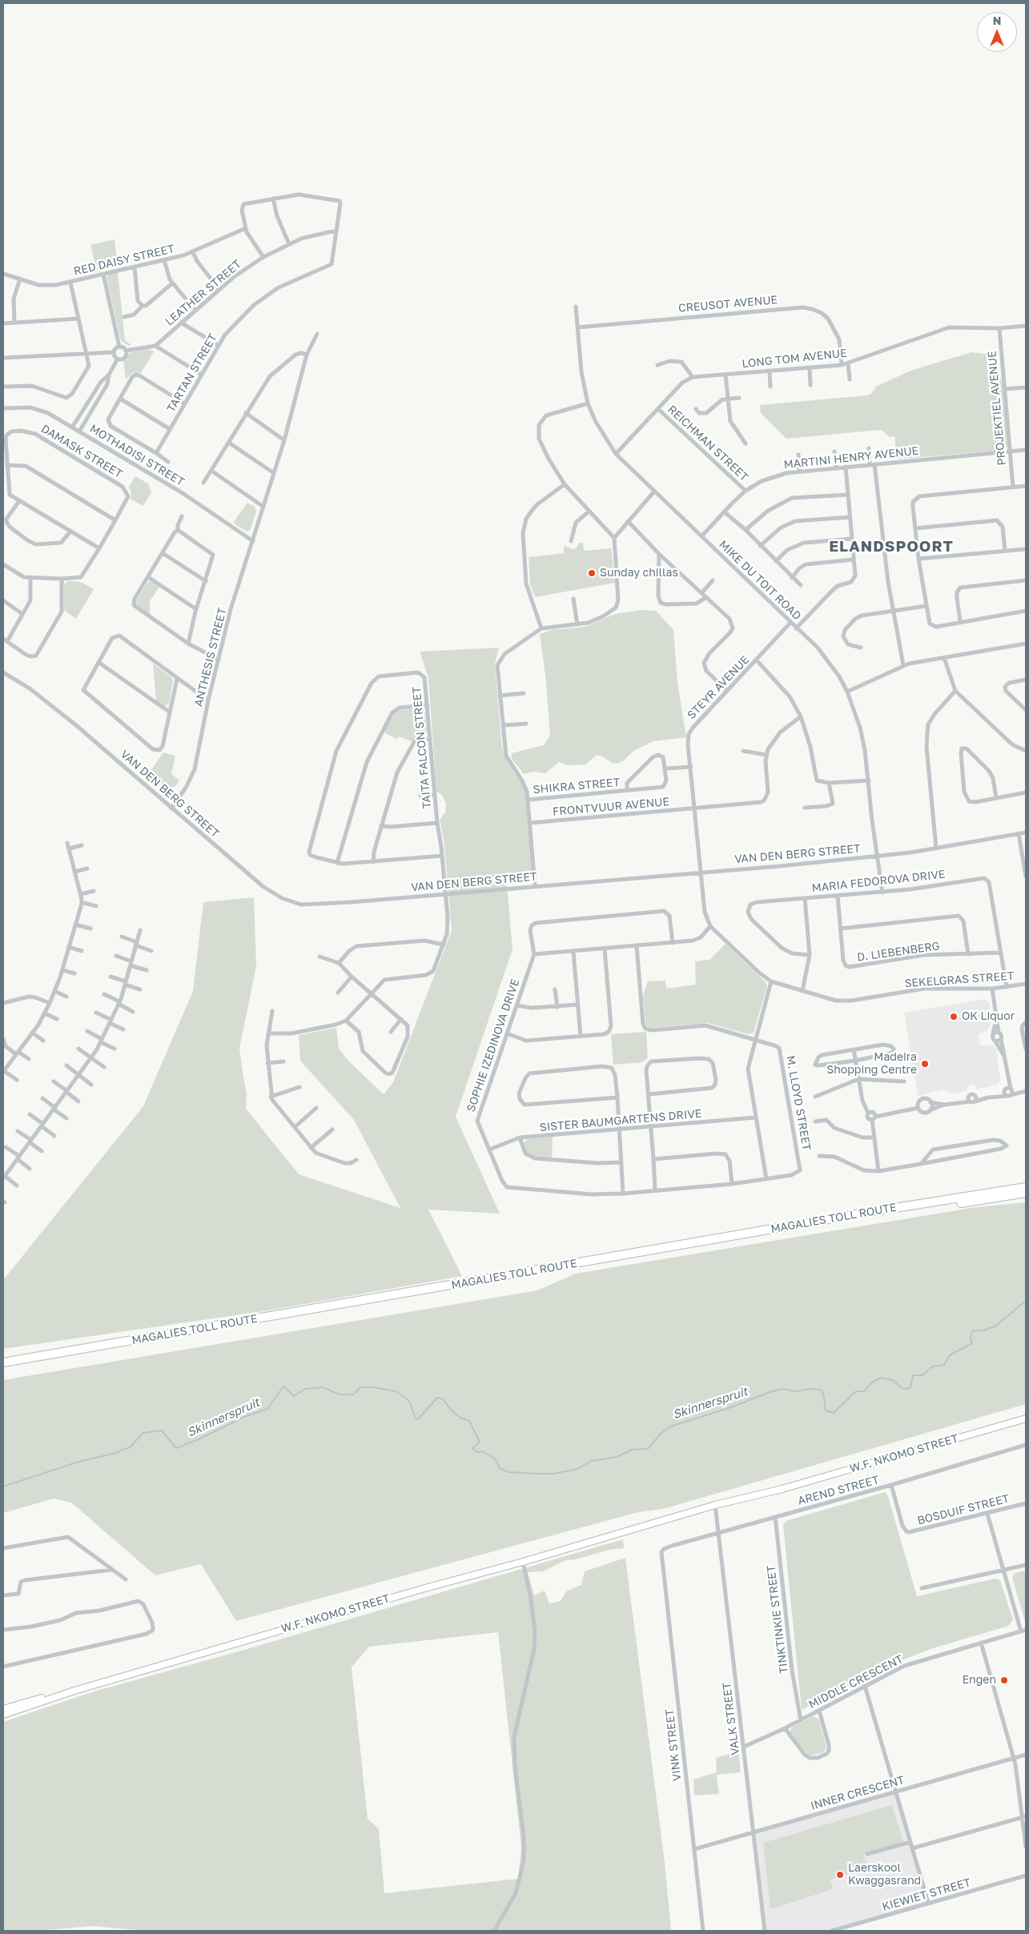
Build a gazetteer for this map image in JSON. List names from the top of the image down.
{
  "streets": {
    "highway": ["MAGALIES TOLL ROUTE"],
    "main road": ["W.F. NKOMO STREET"],
    "street": [
      "RED DAISY STREET",
      "LEATHER STREET",
      "CREUSOT AVENUE",
      "LONG TOM AVENUE",
      "TARTAN STREET",
      "PROJEKTIEL AVENUE",
      "REICHMAN STREET",
      "DAMASK STREET",
      "MOTHADISI STREET",
      "MARTINI HENRY AVENUE",
      "MIKE DU TOIT ROAD",
      "ANTHESIS STREET",
      "STEYR AVENUE",
      "TAITA FALCON STREET",
      "SHIKRA STREET",
      "VAN DEN BERG STREET",
      "FRONTVUUR AVENUE",
      "MARIA FEDOROVA DRIVE",
      "D. LIEBENBERG",
      "SEKELGRAS STREET",
      "SOPHIE IZEDINOVA DRIVE",
      "M. LLOYD STREET",
      "SISTER BAUMGARTENS DRIVE",
      "AREND STREET",
      "BOSDUIF STREET",
      "TINKTINKIE STREET",
      "MIDDLE CRESCENT",
      "VALK STREET",
      "VINK STREET",
      "INNER CRESCENT",
      "KIEWIET STREET"
    ]
  },
  "crossings": [
    ["RED DAISY STREET", "TARTAN STREET"],
    ["LEATHER STREET", "TARTAN STREET"],
    ["CREUSOT AVENUE", "LONG TOM AVENUE"],
    ["CREUSOT AVENUE", "MIKE DU TOIT ROAD"],
    ["LONG TOM AVENUE", "PROJEKTIEL AVENUE"],
    ["PROJEKTIEL AVENUE", "MARTINI HENRY AVENUE"],
    ["REICHMAN STREET", "MARTINI HENRY AVENUE"],
    ["MOTHADISI STREET", "ANTHESIS STREET"],
    ["MARTINI HENRY AVENUE", "MIKE DU TOIT ROAD"],
    ["MIKE DU TOIT ROAD", "STEYR AVENUE"],
    ["MIKE DU TOIT ROAD", "VAN DEN BERG STREET"],
    ["MIKE DU TOIT ROAD", "MARIA FEDOROVA DRIVE"],
    ["ANTHESIS STREET", "VAN DEN BERG STREET"],
    ["STEYR AVENUE", "VAN DEN BERG STREET"],
    ["STEYR AVENUE", "FRONTVUUR AVENUE"],
    ["STEYR AVENUE", "SEKELGRAS STREET"],
    ["TAITA FALCON STREET", "VAN DEN BERG STREET"],
    ["VAN DEN BERG STREET", "SEKELGRAS STREET"],
    ["MARIA FEDOROVA DRIVE", "D. LIEBENBERG"],
    ["MARIA FEDOROVA DRIVE", "SEKELGRAS STREET"],
    ["SOPHIE IZEDINOVA DRIVE", "M. LLOYD STREET"],
    ["SOPHIE IZEDINOVA DRIVE", "SISTER BAUMGARTENS DRIVE"],
    ["W.F. NKOMO STREET", "VALK STREET"],
    ["AREND STREET", "BOSDUIF STREET"],
    ["AREND STREET", "TINKTINKIE STREET"],
    ["AREND STREET", "VALK STREET"],
    ["AREND STREET", "VINK STREET"],
    ["TINKTINKIE STREET", "MIDDLE CRESCENT"],
    ["MIDDLE CRESCENT", "VALK STREET"],
    ["VALK STREET", "INNER CRESCENT"],
    ["VINK STREET", "INNER CRESCENT"]
  ],
  "districts": ["ELANDSPOORT"],
  "water": ["Skinnerspruit"],
  "places": [
    "Sunday chillas",
    "OK Liquor",
    "Madeira Shopping Centre",
    "Engen",
    "Laerskool Kwaggasrand"
  ],
  "north": "top"
}
